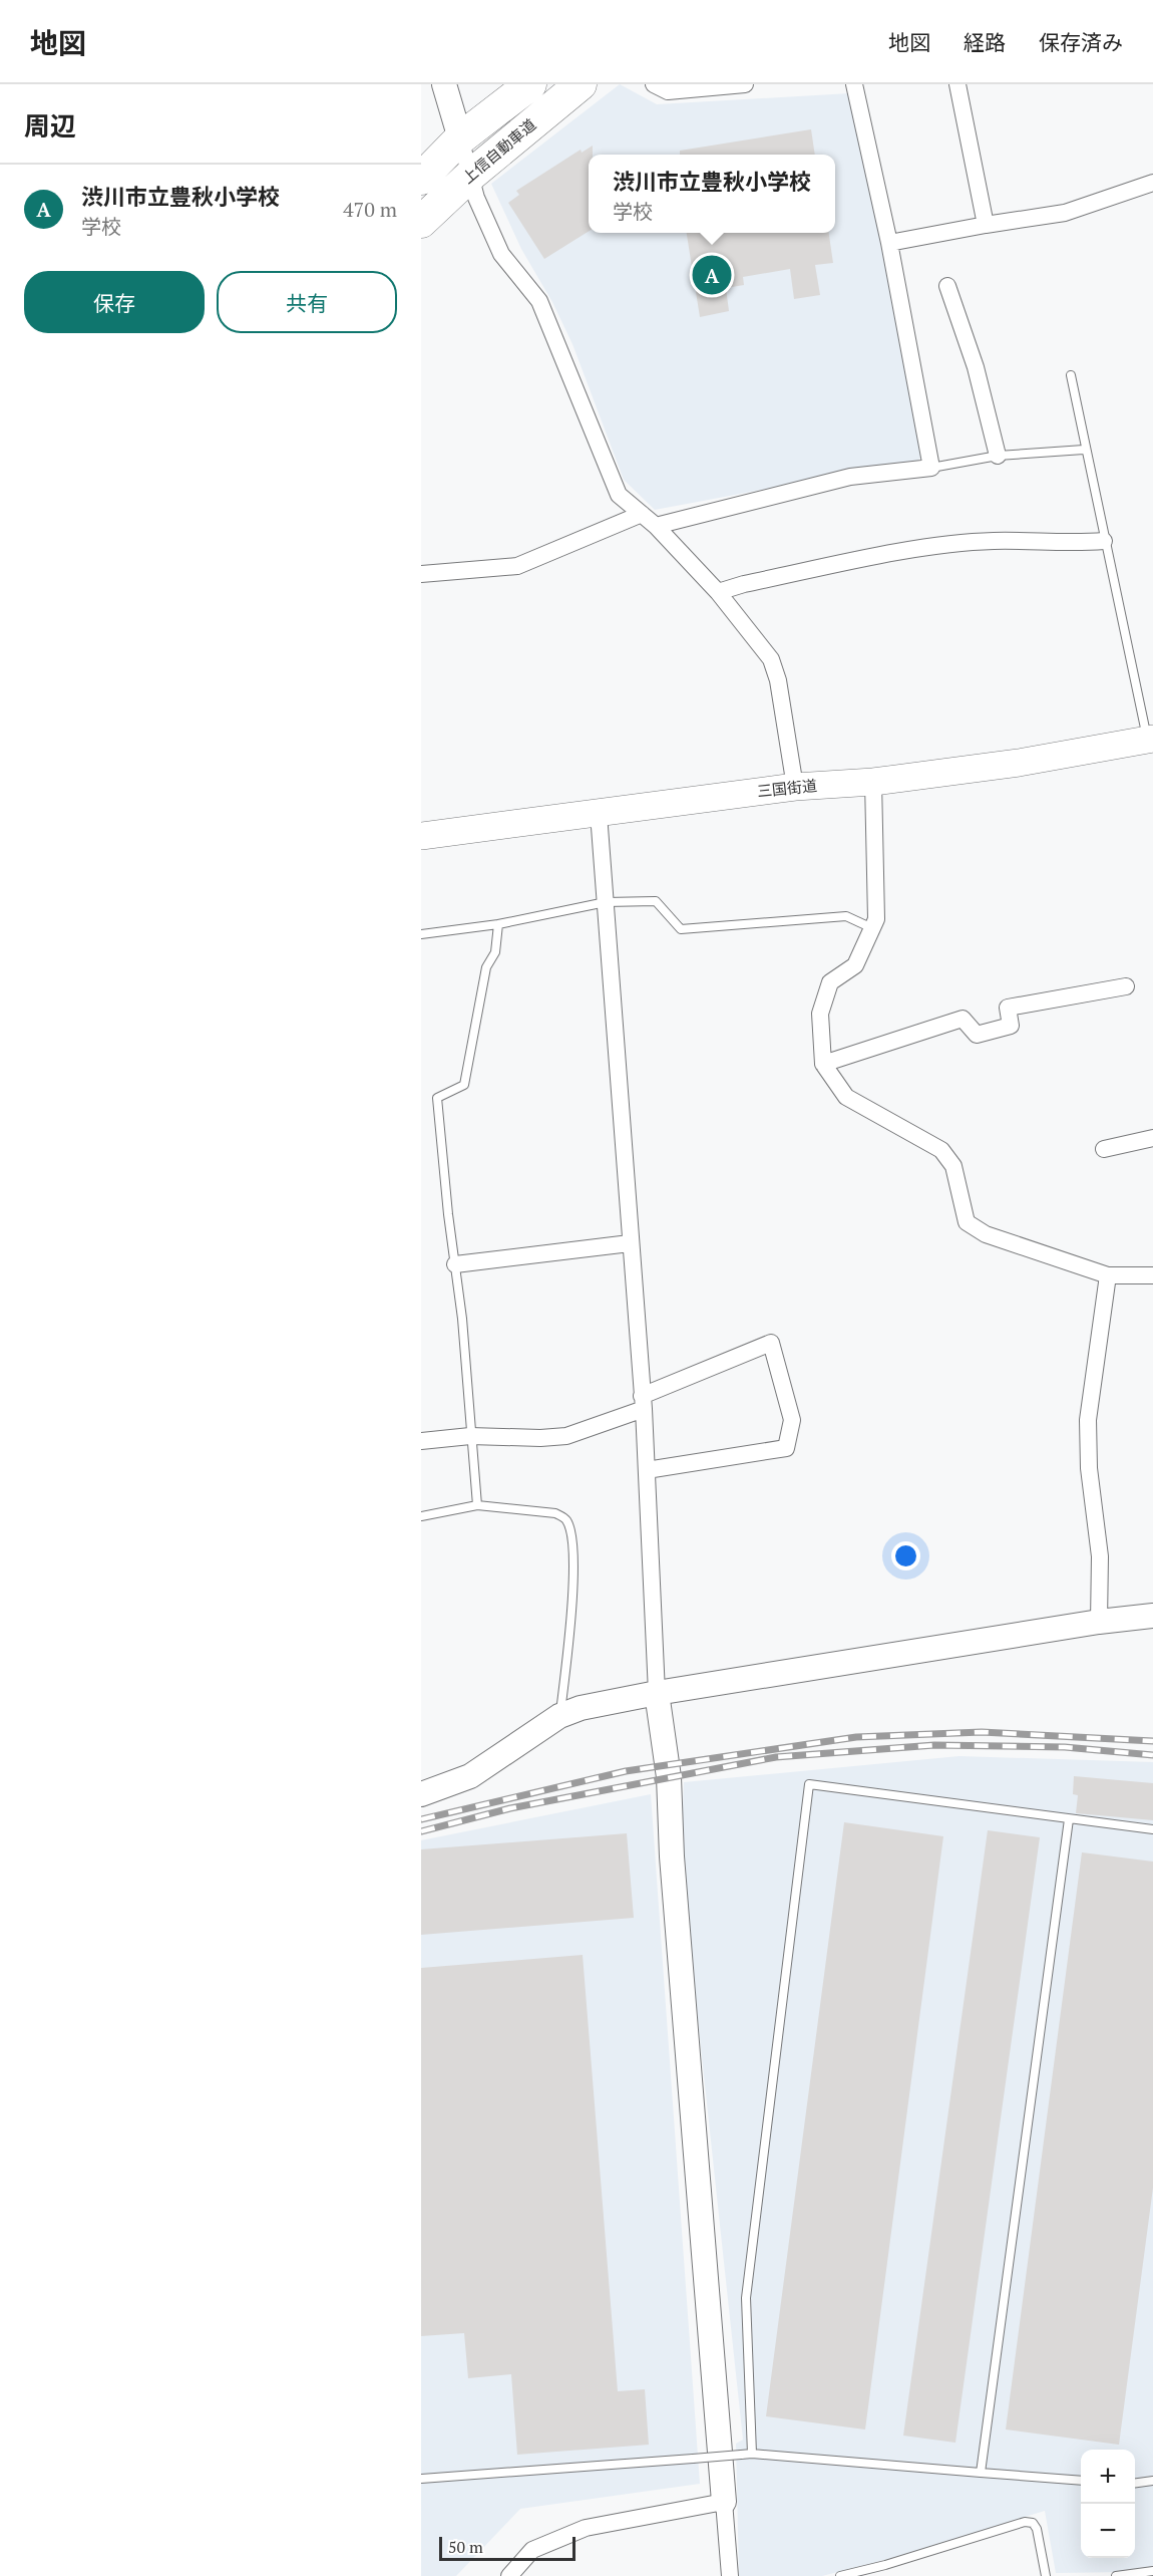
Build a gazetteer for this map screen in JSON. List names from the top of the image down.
{
  "streets": {
    "highway": ["上信自動車道"],
    "main road": ["三国街道"]
  },
  "scale_bar": "50 m",
  "page": {
    "header": "地図",
    "nav": ["地図", "経路", "保存済み"],
    "heading": "周辺",
    "popup": ["渋川市立豊秋小学校", "学校"],
    "list": [
      {
        "mark": "A",
        "name": "渋川市立豊秋小学校",
        "note": "学校",
        "value": "470 m"
      }
    ],
    "buttons": ["保存", "共有"],
    "pins": "A",
    "map_buttons": ["+", "−"],
    "scale": "50 m"
  }
}
